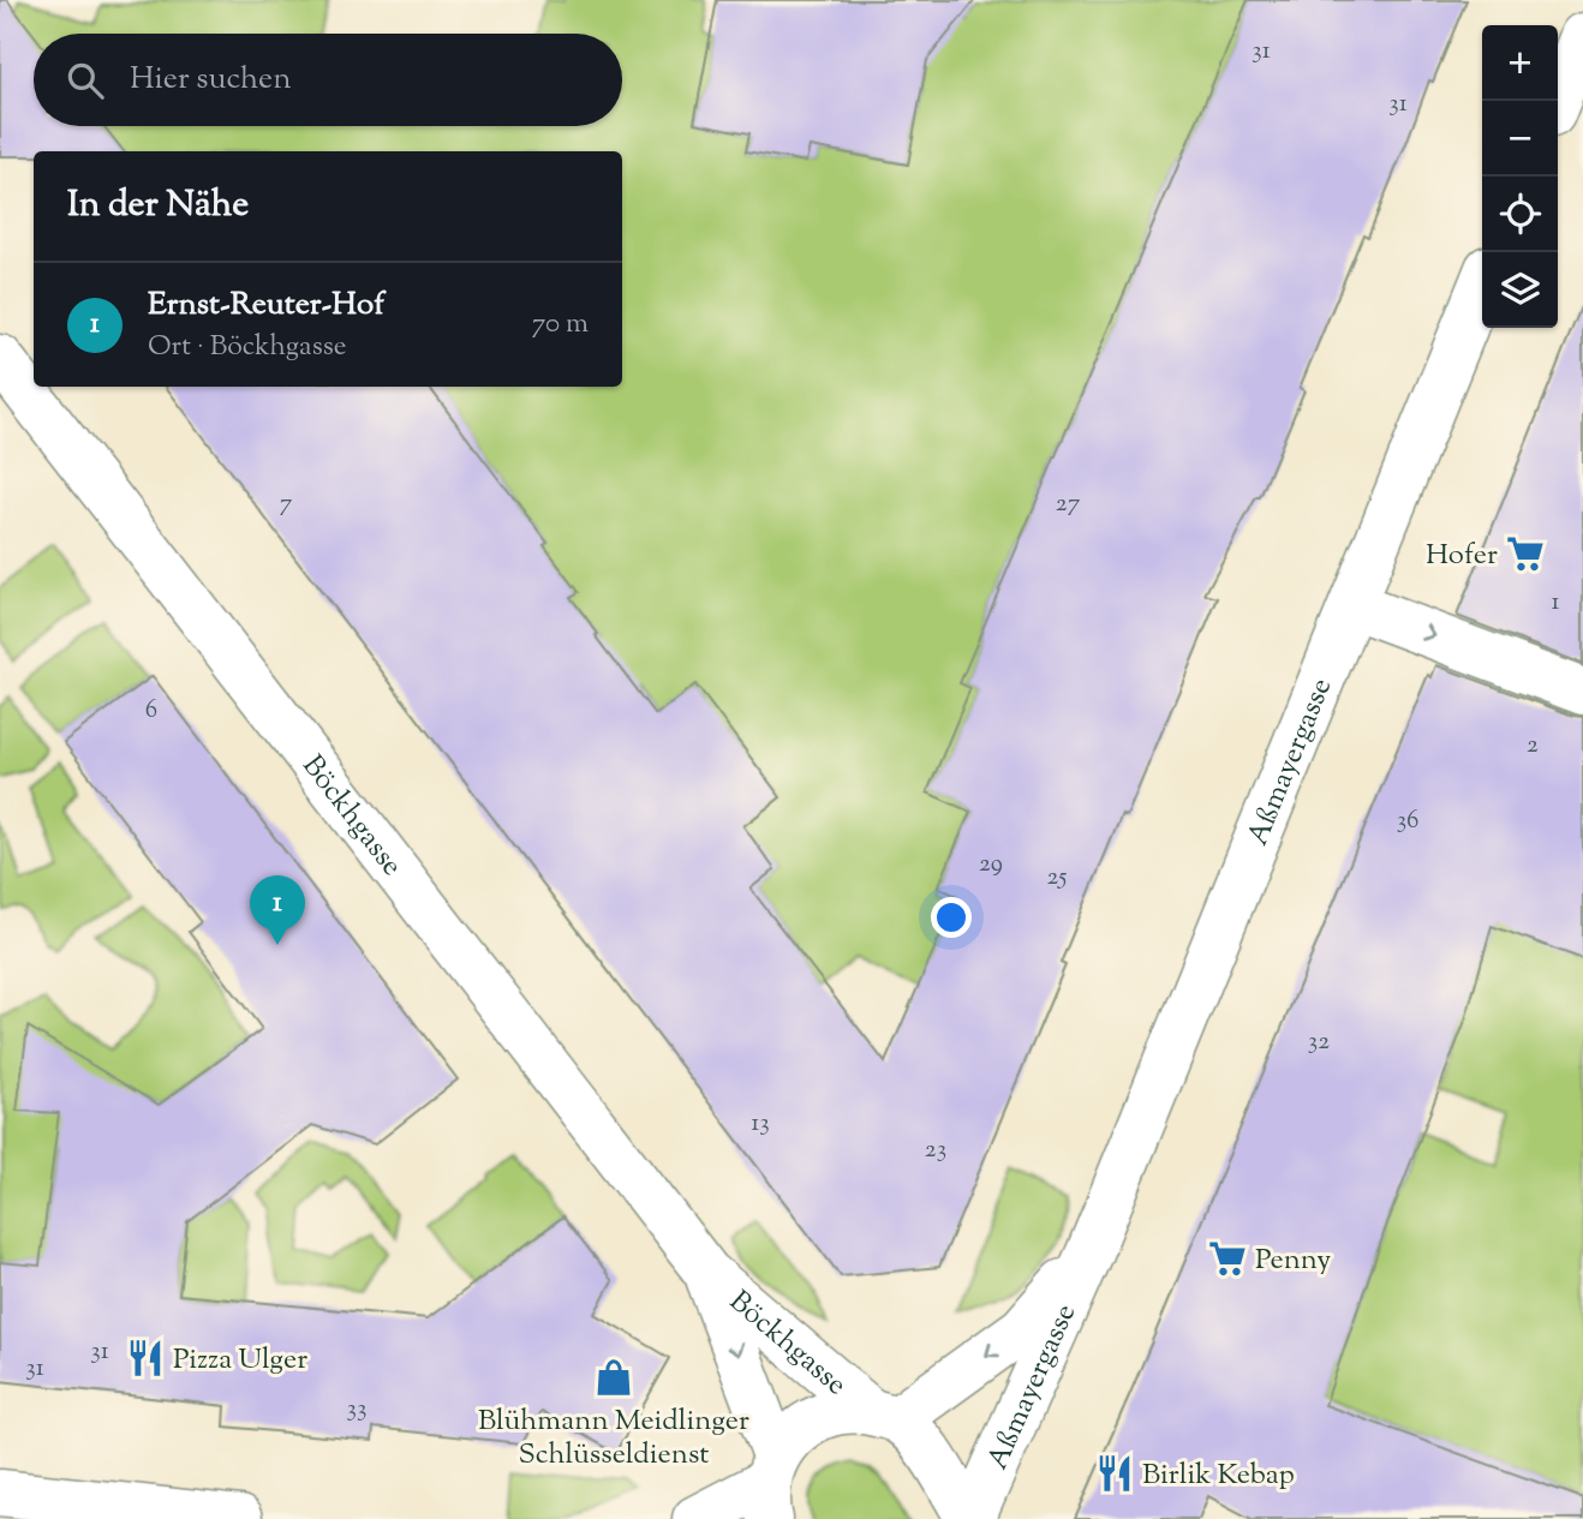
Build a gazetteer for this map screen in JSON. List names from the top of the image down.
{
  "streets": {
    "street": ["Aßmayergasse", "Böckhgasse"]
  },
  "crossings": [
    ["Aßmayergasse", "Böckhgasse"]
  ],
  "places": {
    "supermarket": ["Hofer", "Penny"],
    "restaurant": ["Pizza Ulger", "Birlik Kebap"],
    "shop": ["Blühmann Meidlinger Schlüsseldienst"]
  },
  "house_numbers": [
    "31",
    "31",
    "7",
    "27",
    "1",
    "6",
    "2",
    "36",
    "29",
    "25",
    "32",
    "13",
    "23",
    "31",
    "31",
    "33"
  ],
  "page": {
    "map_buttons": ["+", "−"],
    "search": "Hier suchen",
    "heading": "In der Nähe",
    "list": [
      {
        "mark": "1",
        "name": "Ernst-Reuter-Hof",
        "note": "Ort · Böckhgasse",
        "value": "70 m"
      }
    ],
    "pins": "1"
  }
}
